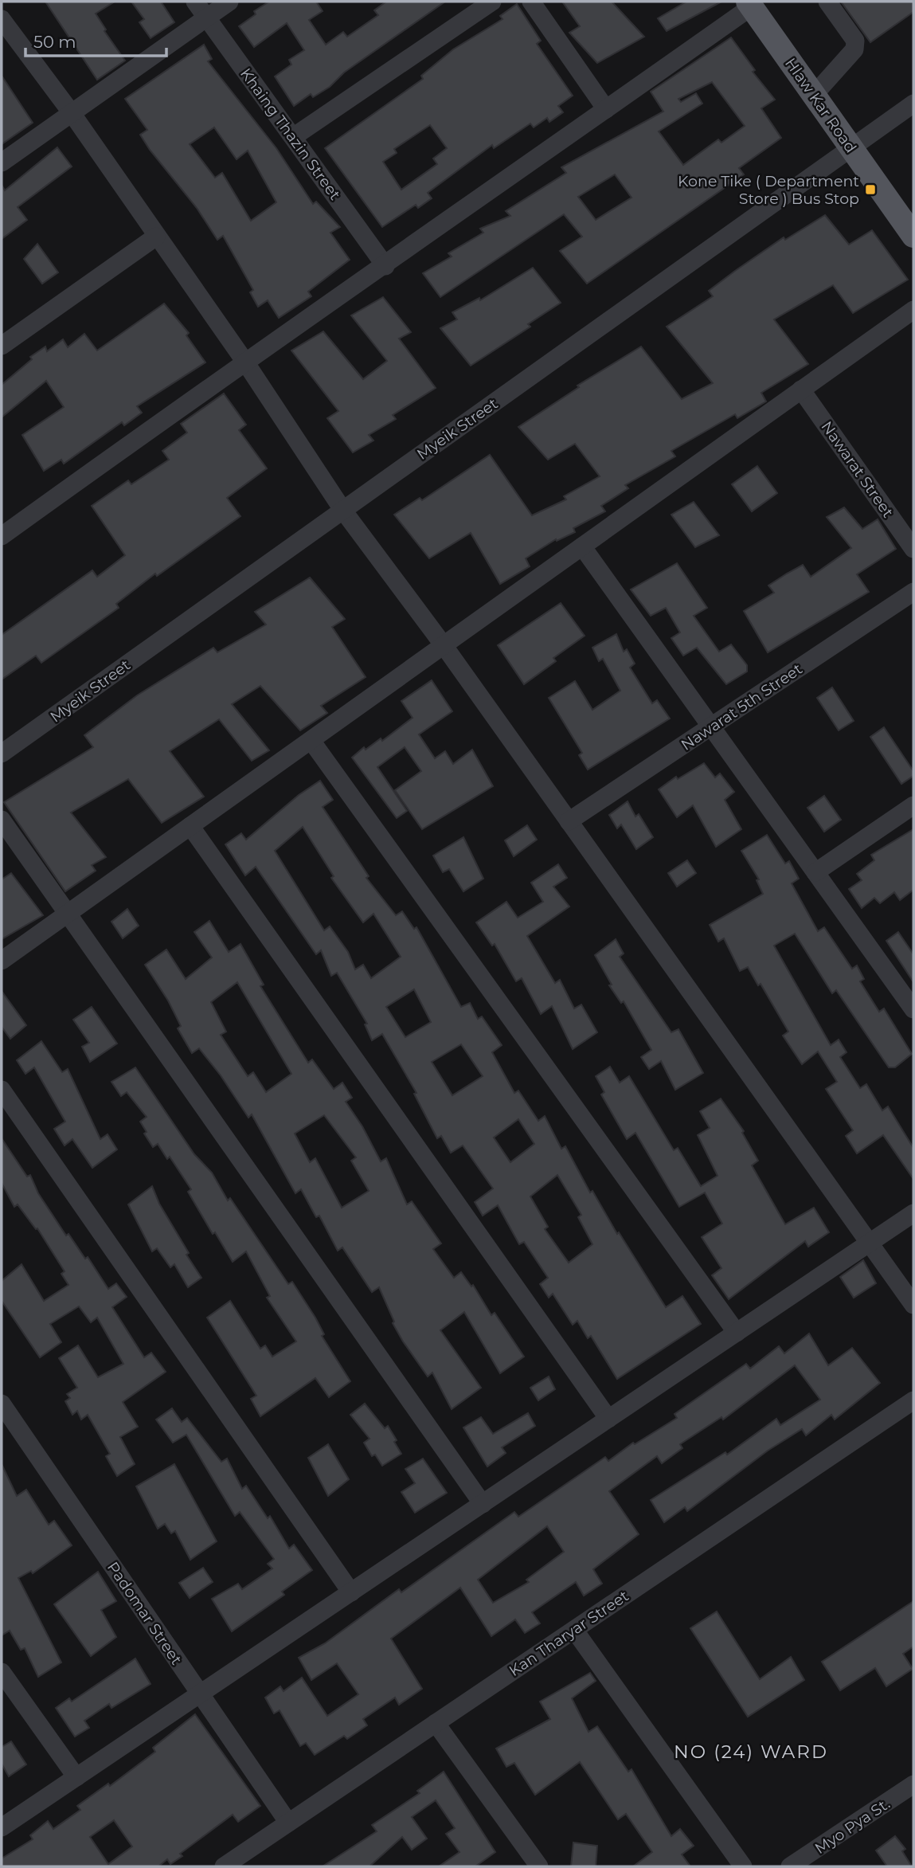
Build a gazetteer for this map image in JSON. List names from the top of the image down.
{
  "streets": {
    "main road": ["Hlaw Kar Road"],
    "street": [
      "Khaing Thazin Street",
      "Myeik Street",
      "Nawarat Street",
      "Nawarat 5th Street",
      "Padomar Street",
      "Kan Tharyar Street",
      "Myo Pya St."
    ]
  },
  "crossings": [
    ["Hlaw Kar Road", "Myeik Street"],
    ["Padomar Street", "Kan Tharyar Street"]
  ],
  "districts": ["NO (24) WARD"],
  "places": {
    "transit": ["Kone Tike ( Department Store ) Bus Stop"]
  },
  "scale_bar": "50 m"
}
